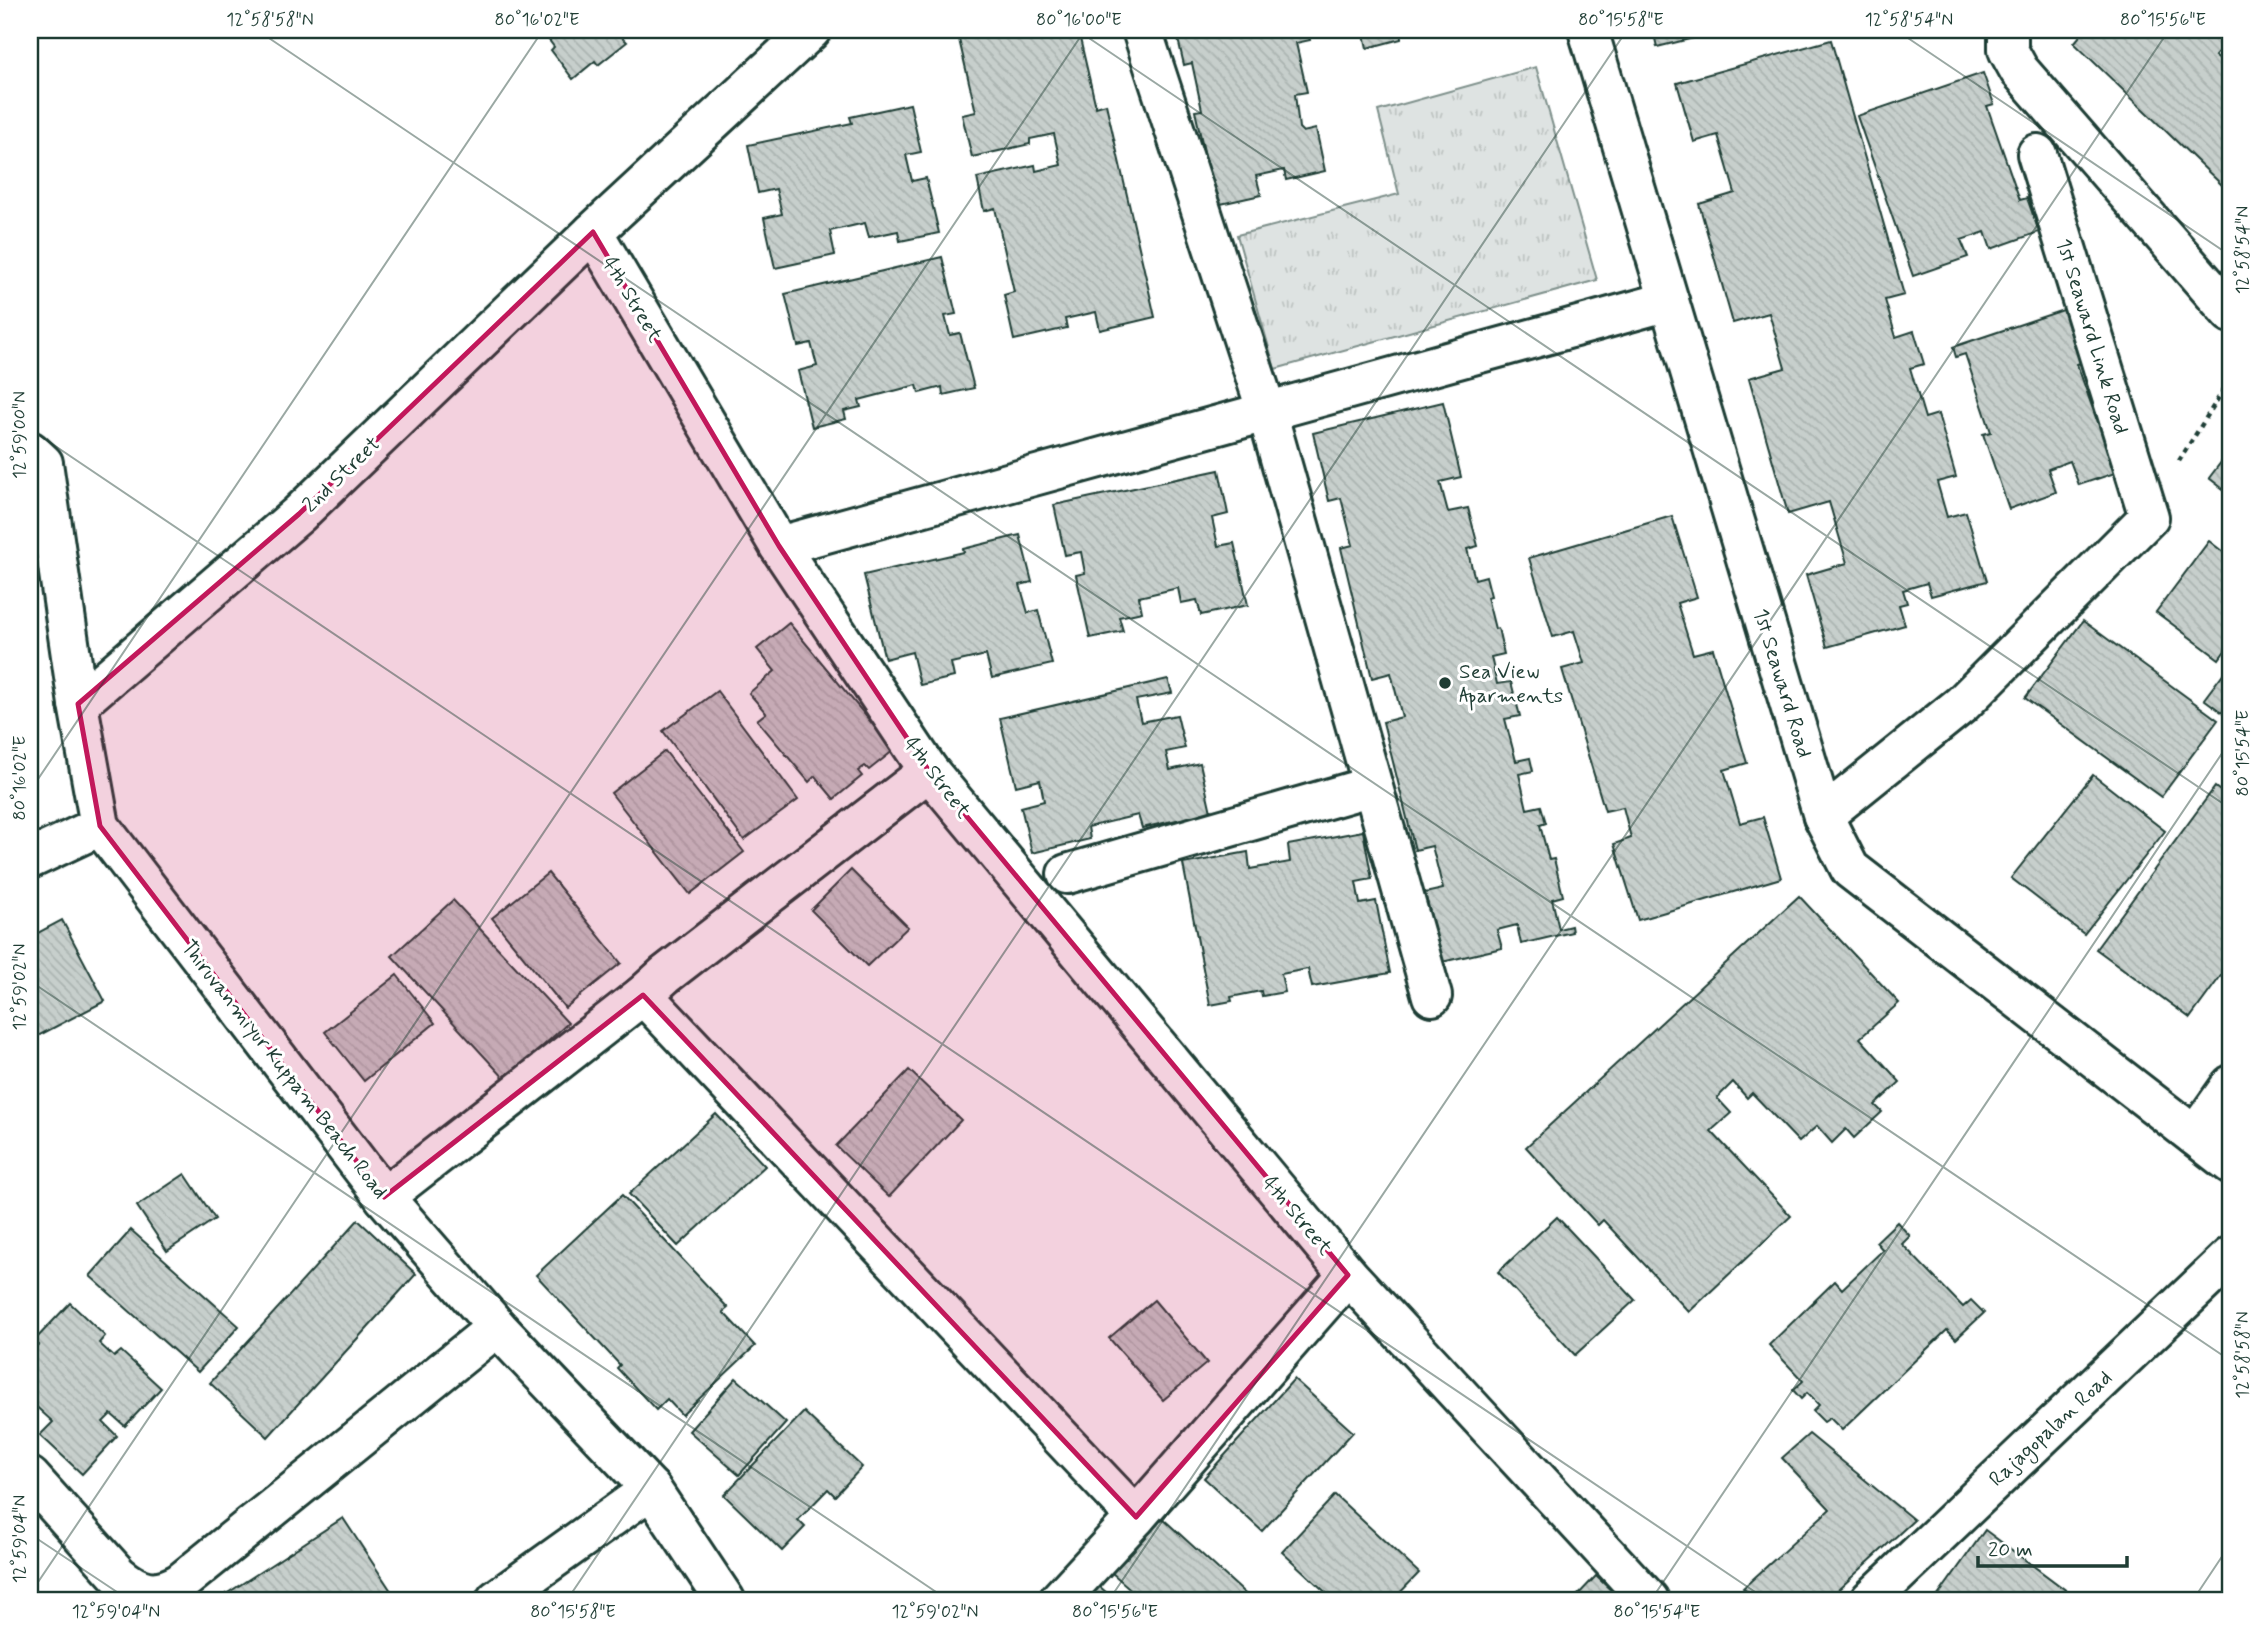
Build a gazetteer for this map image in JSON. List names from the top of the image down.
{
  "streets": {
    "street": [
      "4th Street",
      "1st Seaward Link Road",
      "2nd Street",
      "1st Seaward Road",
      "Thiruvanmiyur Kuppam Beach Road",
      "Rajagopalan Road"
    ]
  },
  "crossings": [
    ["4th Street", "2nd Street"],
    ["2nd Street", "Thiruvanmiyur Kuppam Beach Road"]
  ],
  "places": ["Sea View Aparments"],
  "scale_bar": "20 m",
  "coordinates": [
    "12°58'58\"N",
    "80°16'02\"E",
    "80°16'00\"E",
    "80°15'58\"E",
    "12°58'54\"N",
    "80°15'56\"E",
    "12°59'00\"N",
    "80°15'54\"E",
    "12°59'02\"N",
    "12°59'04\"N"
  ]
}
